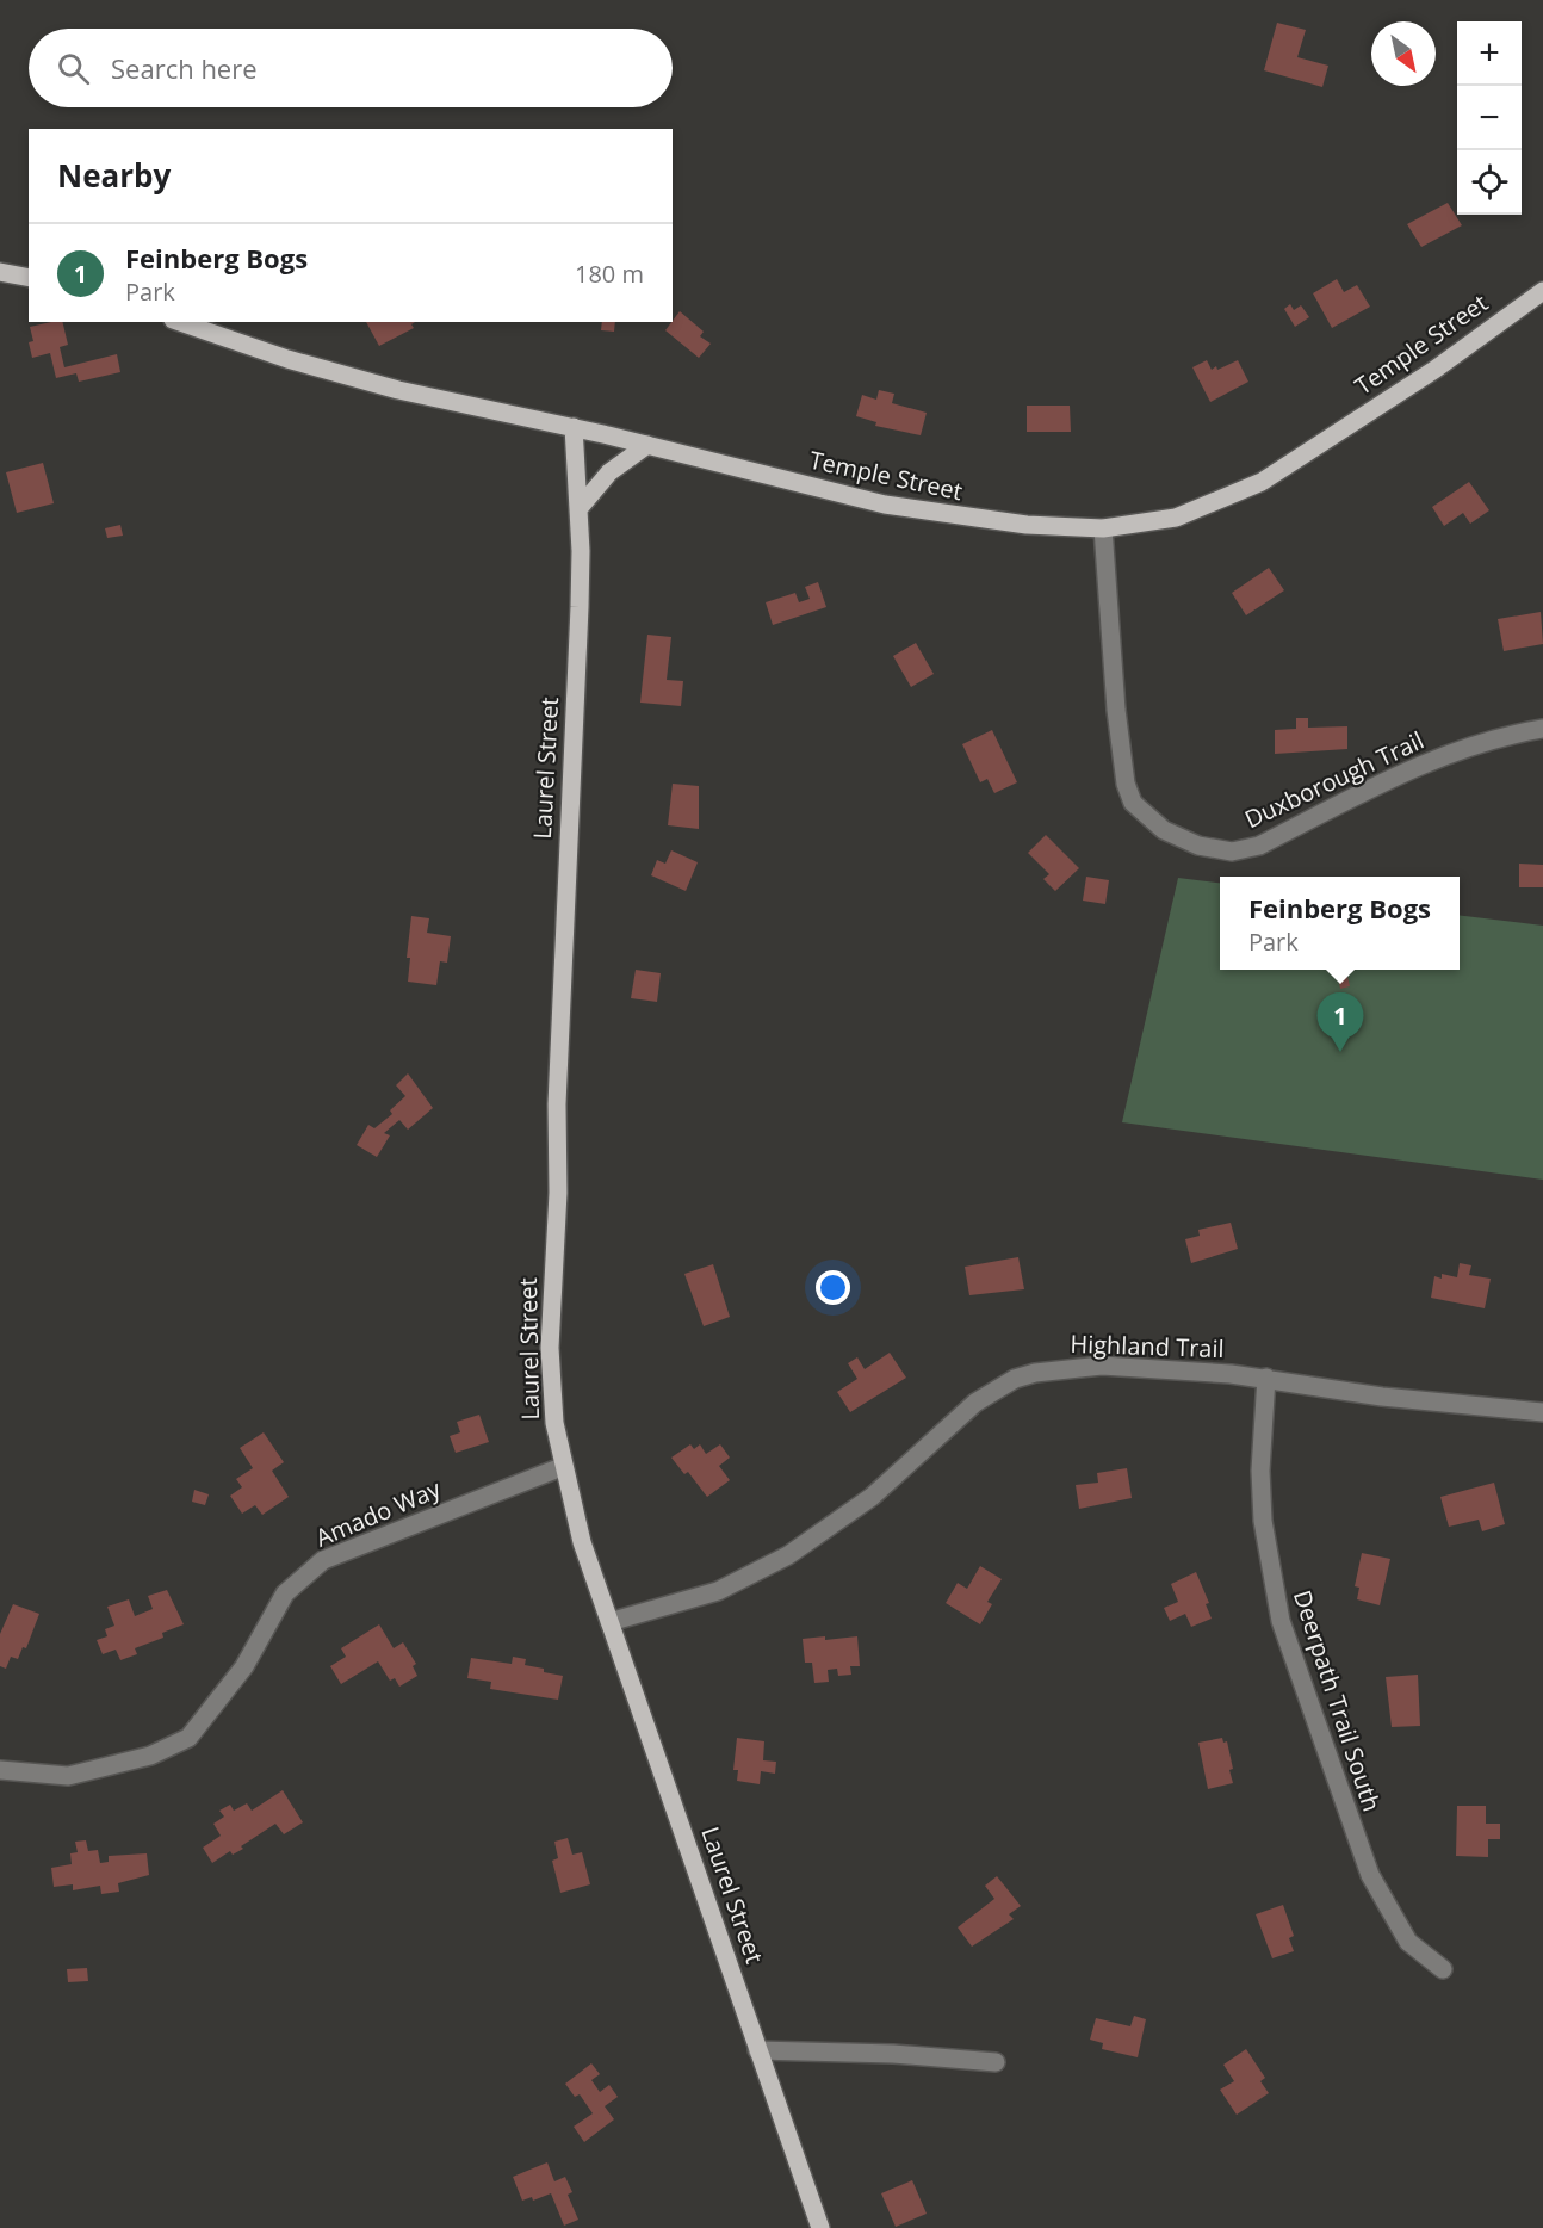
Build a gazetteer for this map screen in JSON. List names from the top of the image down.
{
  "streets": {
    "main road": ["Temple Street", "Laurel Street"],
    "street": [
      "Duxborough Trail",
      "Highland Trail",
      "Amado Way",
      "Deerpath Trail South"
    ]
  },
  "crossings": [
    ["Temple Street", "Laurel Street"],
    ["Temple Street", "Duxborough Trail"],
    ["Laurel Street", "Highland Trail"],
    ["Laurel Street", "Amado Way"],
    ["Highland Trail", "Deerpath Trail South"]
  ],
  "north": "bottom right",
  "page": {
    "map_buttons": ["+", "−"],
    "search": "Search here",
    "heading": "Nearby",
    "list": [
      {
        "mark": "1",
        "name": "Feinberg Bogs",
        "note": "Park",
        "value": "180 m"
      }
    ],
    "popup": ["Feinberg Bogs", "Park"],
    "pins": "1"
  }
}
